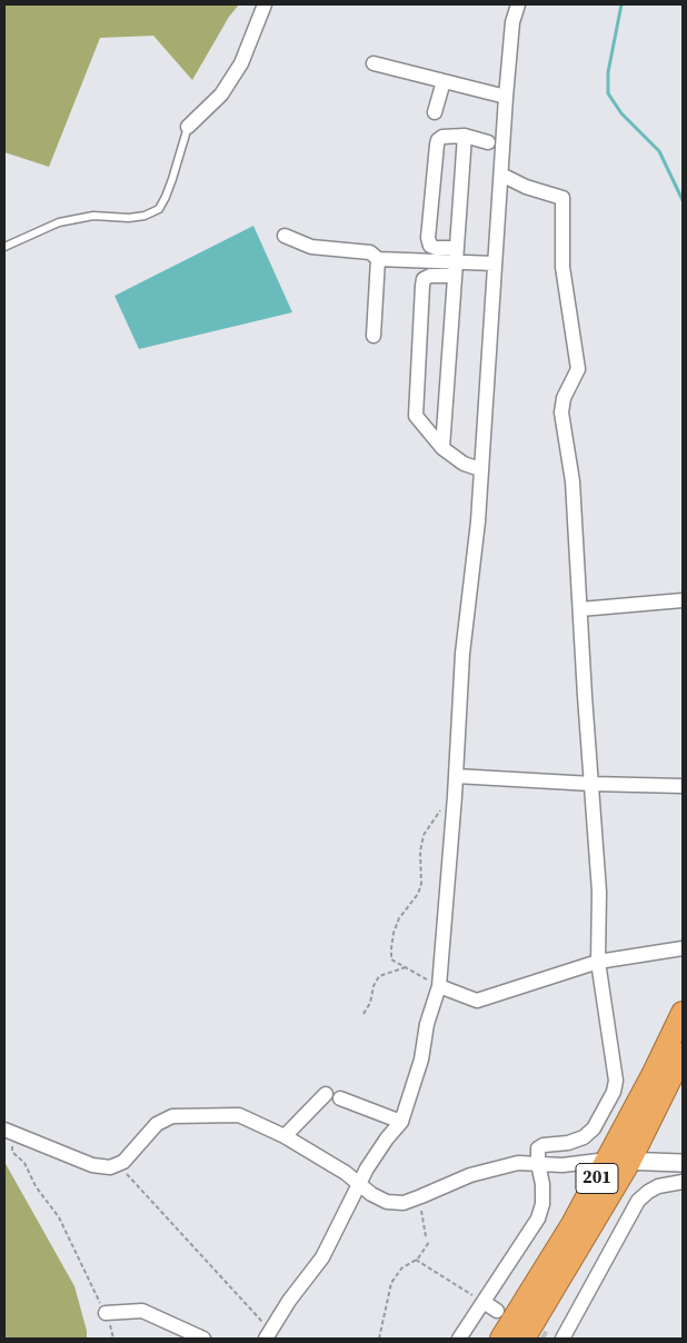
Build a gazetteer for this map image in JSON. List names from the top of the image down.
{
  "streets": {
    "highway": ["201"]
  }
}
